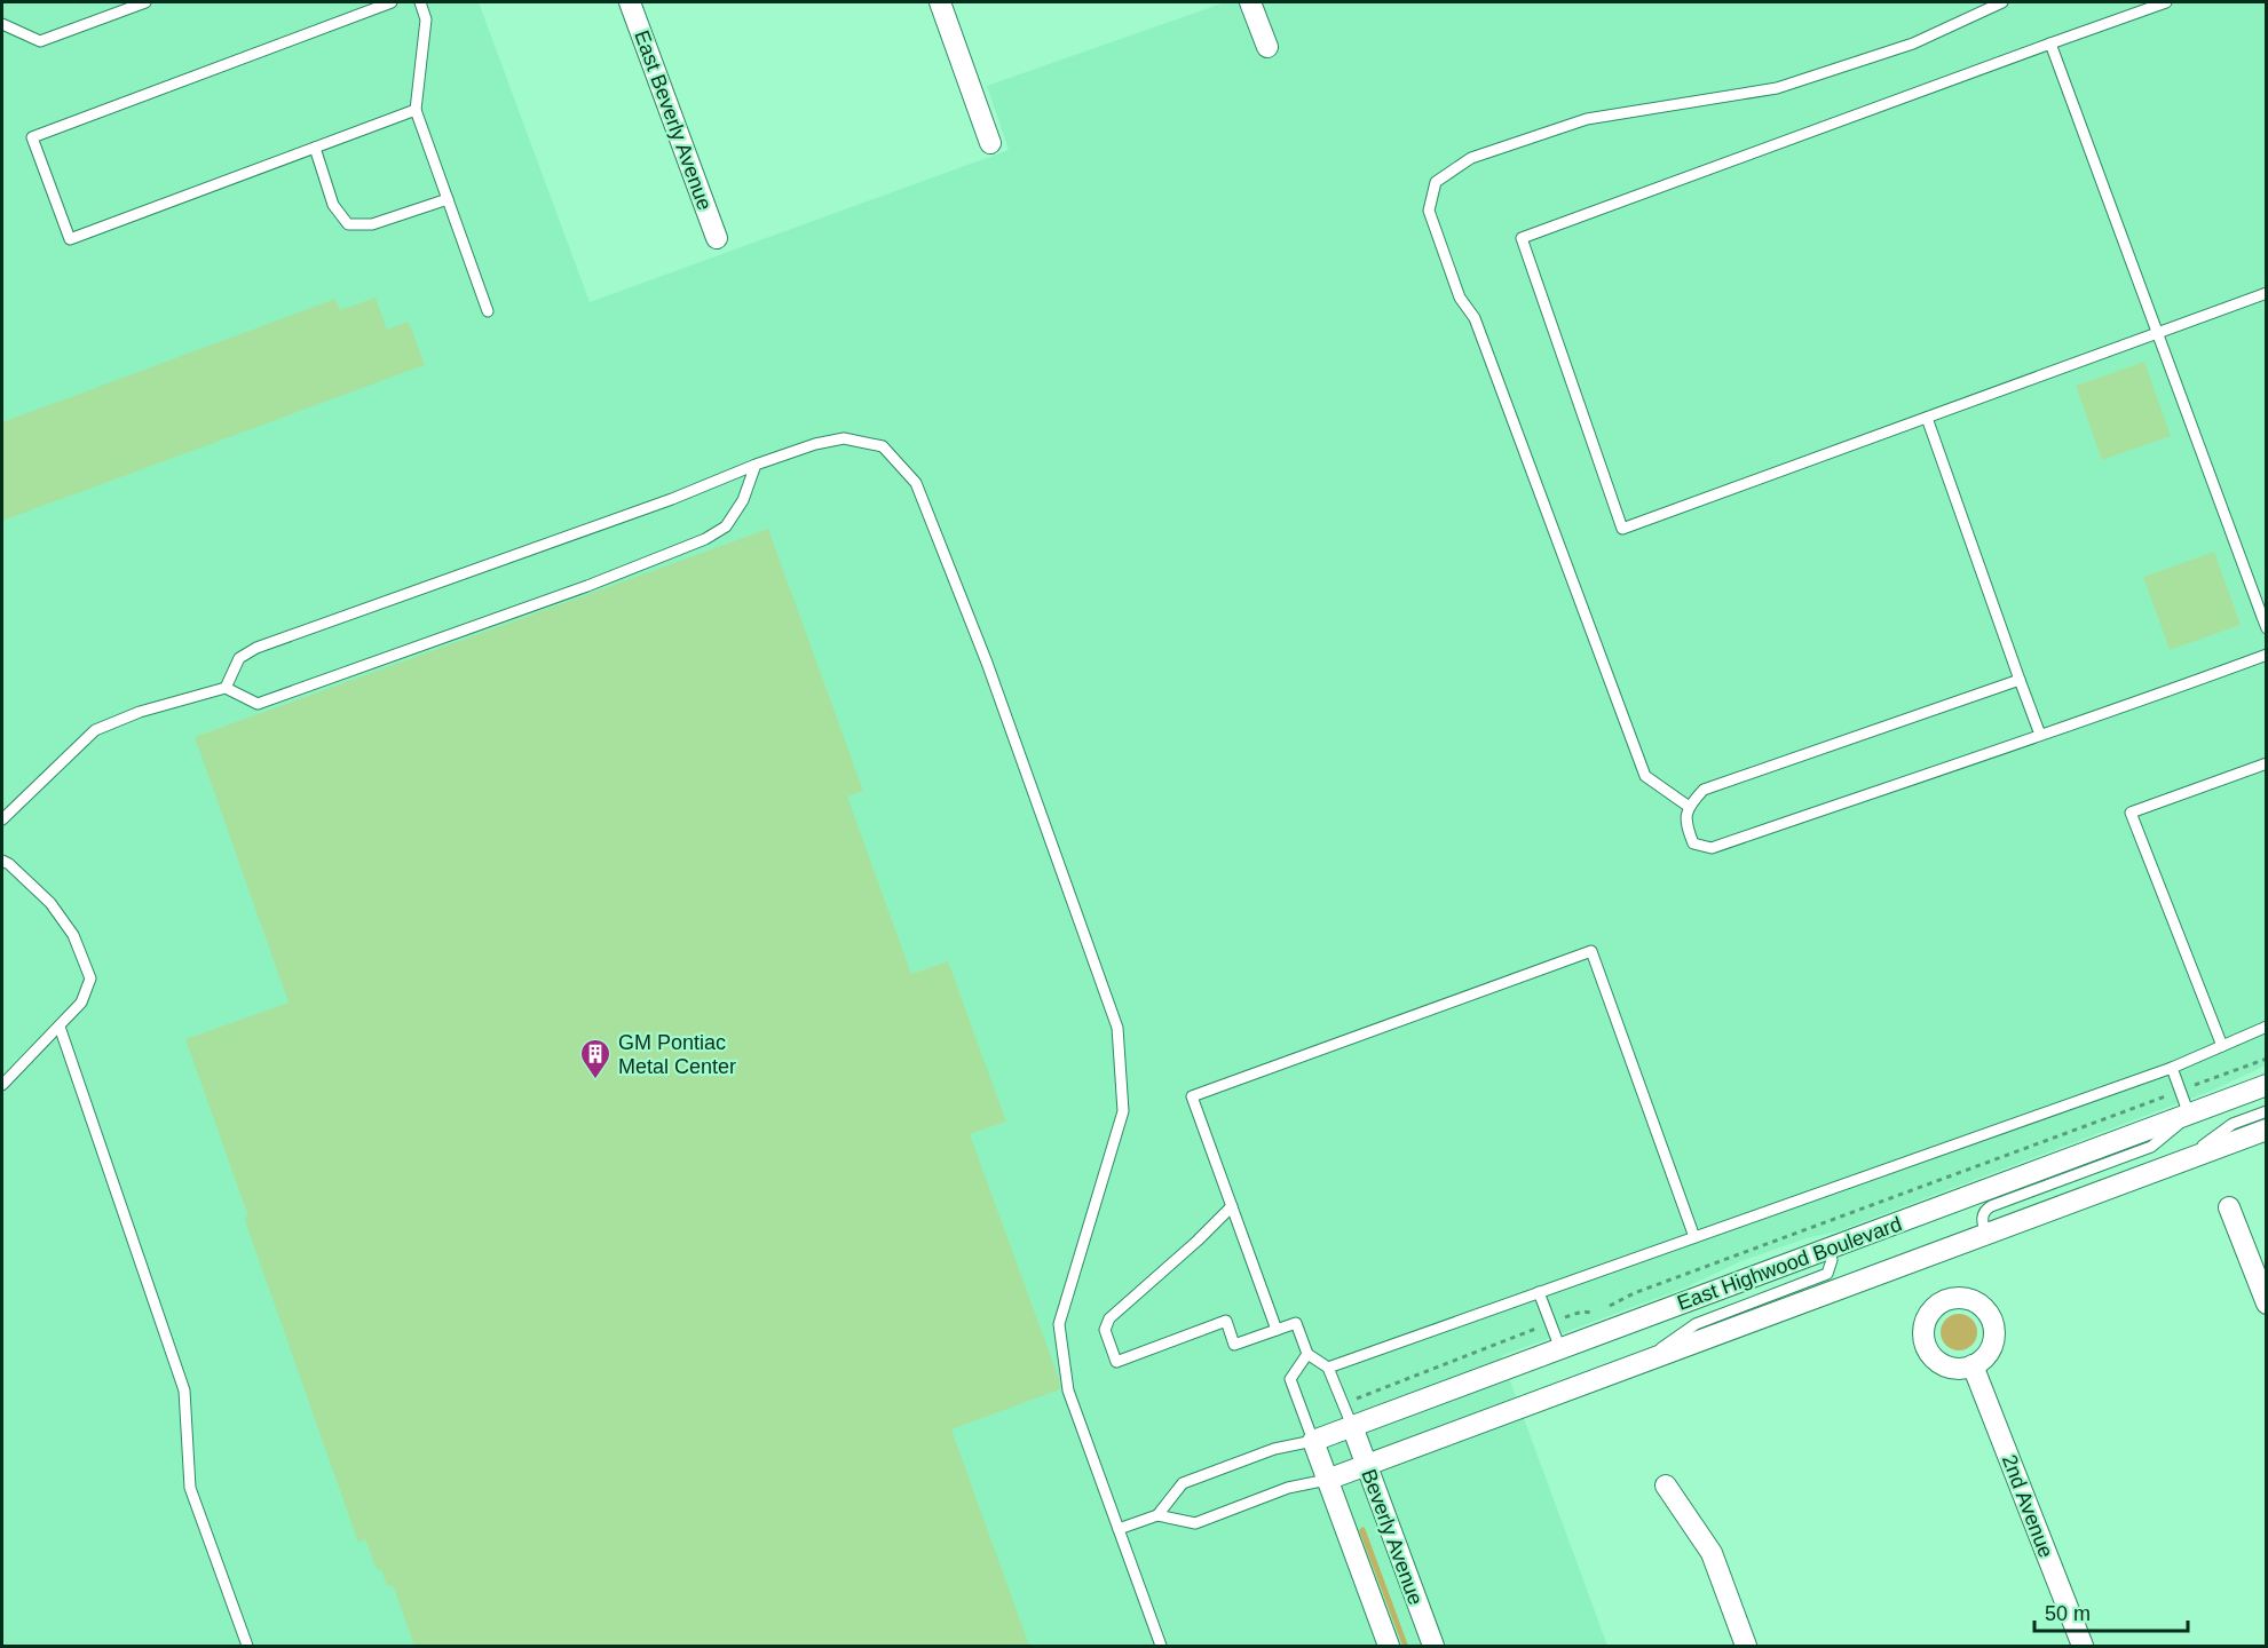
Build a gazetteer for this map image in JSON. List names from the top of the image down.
{
  "streets": {
    "street": [
      "East Beverly Avenue",
      "East Highwood Boulevard",
      "2nd Avenue",
      "Beverly Avenue"
    ]
  },
  "crossings": [
    ["East Highwood Boulevard", "Beverly Avenue"]
  ],
  "places": {
    "building": ["GM Pontiac Metal Center"]
  },
  "scale_bar": "50 m"
}
